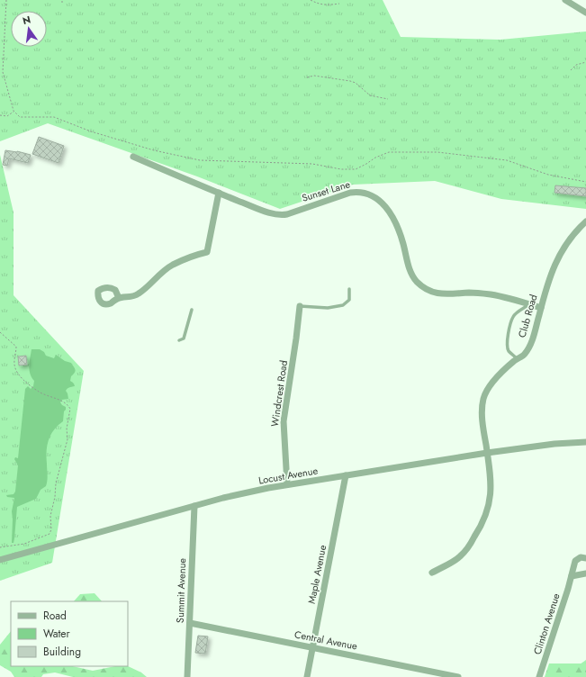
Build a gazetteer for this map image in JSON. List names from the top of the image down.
{
  "streets": {
    "street": [
      "Sunset Lane",
      "Club Road",
      "Windcrest Road",
      "Locust Avenue",
      "Maple Avenue",
      "Summit Avenue",
      "Clinton Avenue",
      "Central Avenue"
    ]
  },
  "crossings": [
    ["Sunset Lane", "Club Road"],
    ["Club Road", "Locust Avenue"],
    ["Windcrest Road", "Locust Avenue"],
    ["Locust Avenue", "Maple Avenue"],
    ["Locust Avenue", "Summit Avenue"],
    ["Maple Avenue", "Central Avenue"],
    ["Summit Avenue", "Central Avenue"]
  ],
  "legend": ["Road", "Water", "Building"],
  "north": "top"
}
